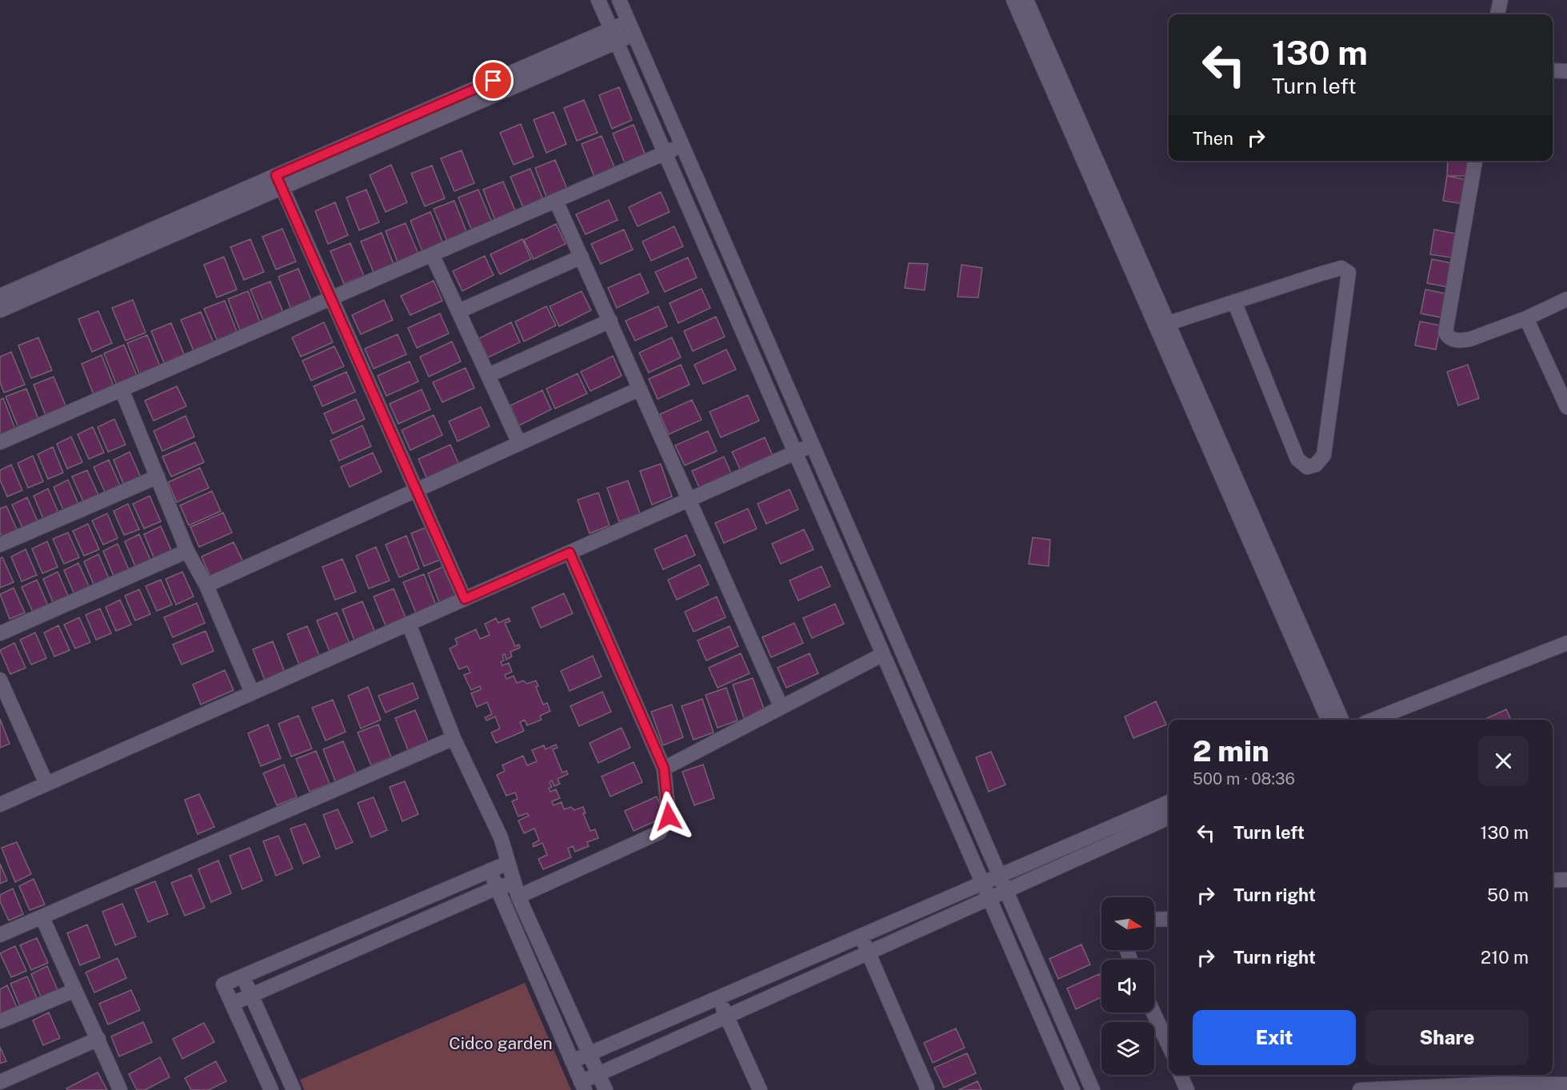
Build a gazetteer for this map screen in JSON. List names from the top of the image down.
{
  "parks": ["Cidco garden"],
  "north": "right",
  "page": {
    "turn": ["130 m", "Turn left"],
    "then": "Then",
    "heading": ["2 min", "500 m · 08:36"],
    "list": [
      {
        "name": "Turn left",
        "value": "130 m"
      },
      {
        "name": "Turn right",
        "value": "50 m"
      },
      {
        "name": "Turn right",
        "value": "210 m"
      }
    ],
    "buttons": ["Exit", "Share"]
  }
}
